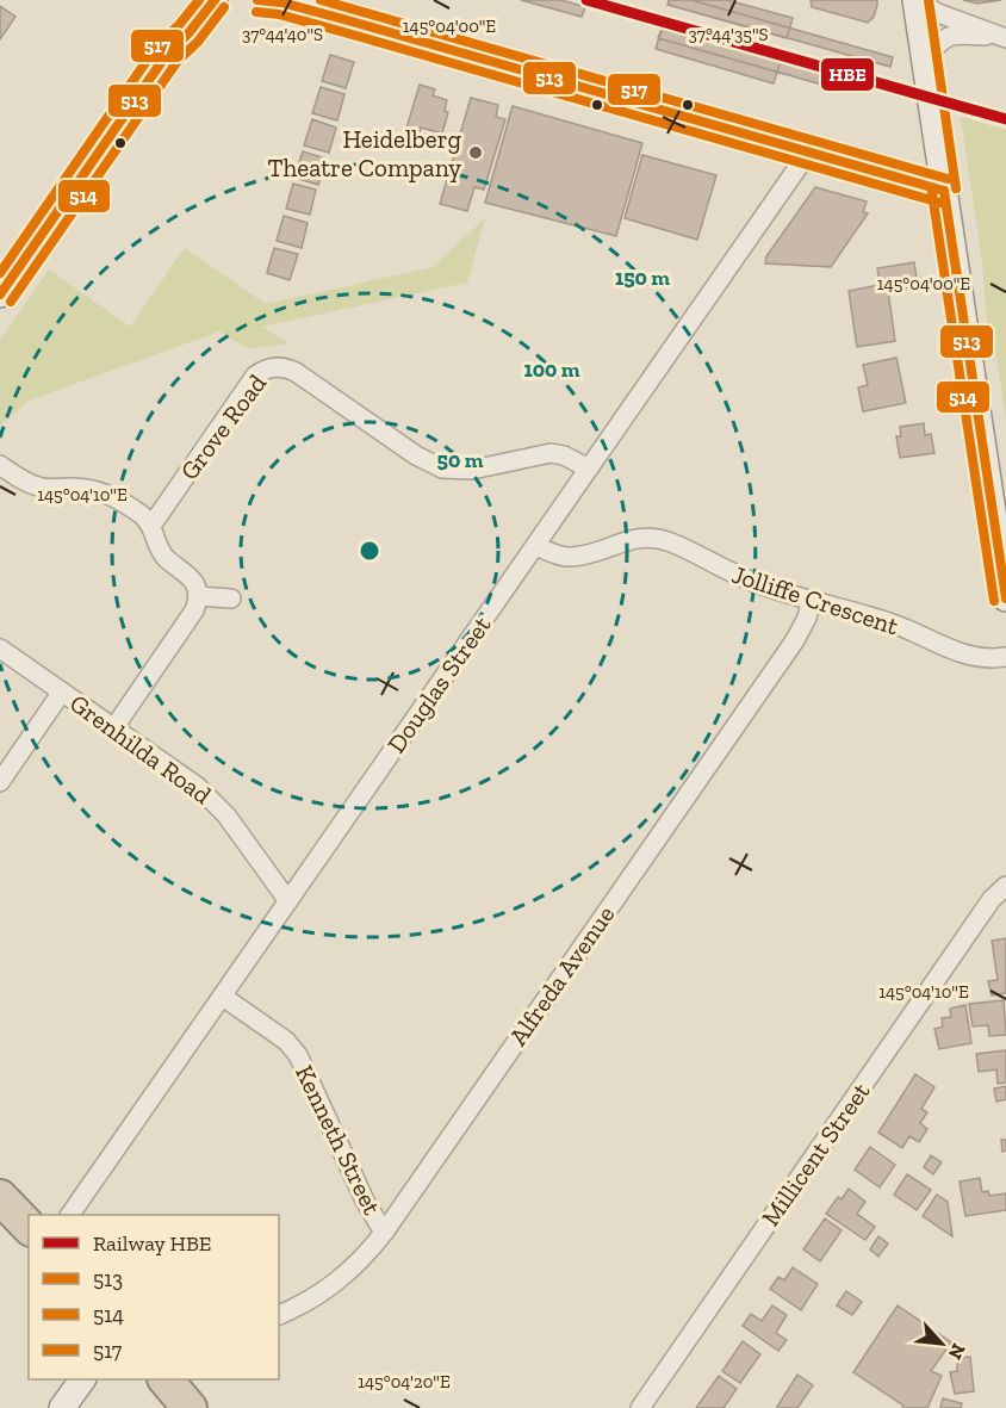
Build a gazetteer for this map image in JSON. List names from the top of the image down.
{
  "streets": {
    "street": [
      "Grove Road",
      "Jolliffe Crescent",
      "Douglas Street",
      "Grenhilda Road",
      "Alfreda Avenue",
      "Kenneth Street",
      "Millicent Street"
    ]
  },
  "crossings": [
    ["Grove Road", "Douglas Street"],
    ["Jolliffe Crescent", "Douglas Street"],
    ["Jolliffe Crescent", "Alfreda Avenue"],
    ["Douglas Street", "Grenhilda Road"],
    ["Douglas Street", "Kenneth Street"],
    ["Alfreda Avenue", "Kenneth Street"]
  ],
  "places": ["Heidelberg Theatre Company"],
  "lines": [
    "rail line HBE",
    "transit line 513",
    "transit line 517",
    "transit line 514"
  ],
  "legend": [
    "Railway HBE",
    "513",
    "514",
    "517"
  ],
  "north": "bottom right",
  "coordinates": [
    "145°04'00\"E",
    "37°44'40\"S",
    "37°44'35\"S",
    "145°04'10\"E",
    "145°04'20\"E"
  ],
  "rings": ["150 m", "100 m", "50 m"]
}
